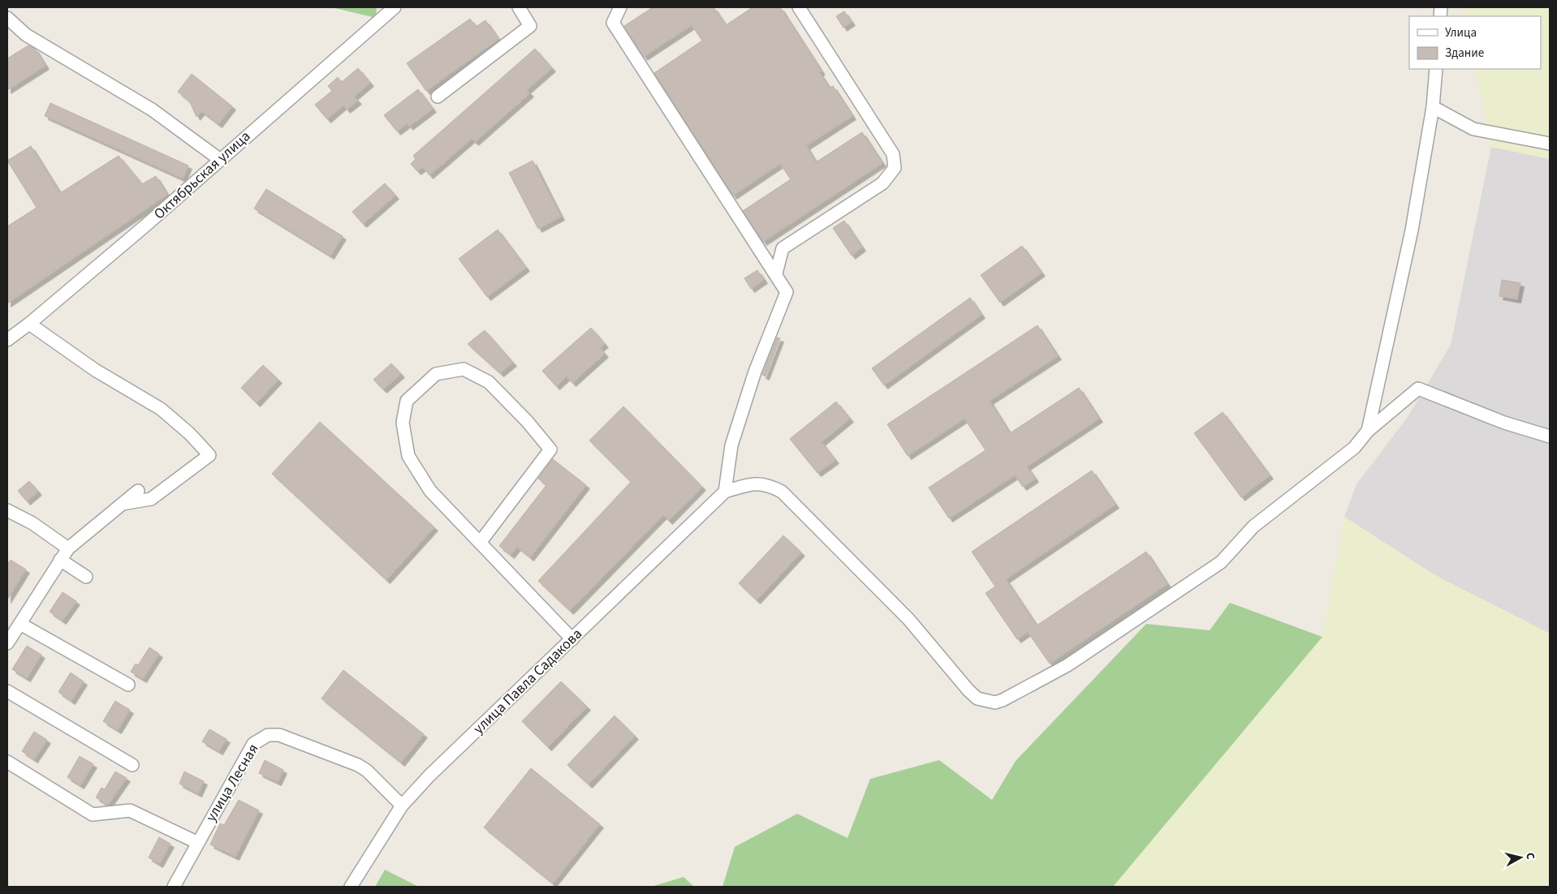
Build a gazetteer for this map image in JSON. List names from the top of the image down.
{
  "streets": {
    "street": ["Октябрьская улица", "улица Павла Садакова", "улица Лесная"]
  },
  "crossings": [
    ["улица Павла Садакова", "улица Лесная"]
  ],
  "legend": ["Улица", "Здание"],
  "north": "right"
}
